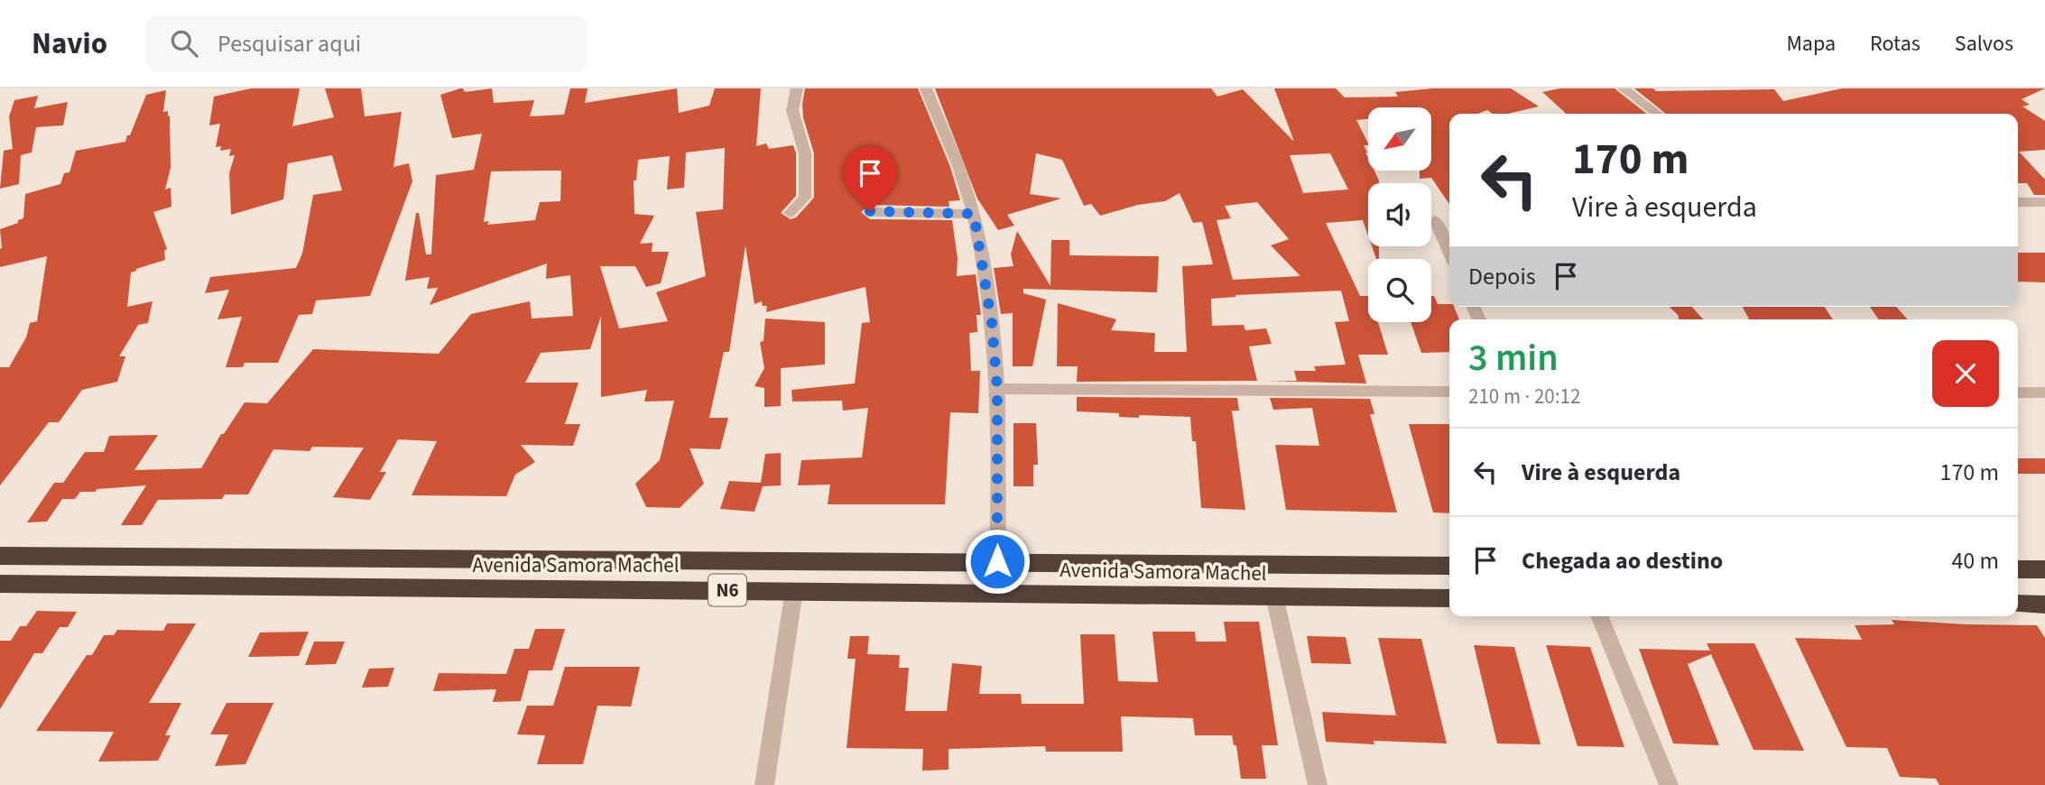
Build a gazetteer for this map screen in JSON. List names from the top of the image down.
{
  "streets": {
    "highway": ["Avenida Samora Machel", "N6"]
  },
  "north": "bottom left",
  "page": {
    "header": "Navio",
    "search": "Pesquisar aqui",
    "nav": ["Mapa", "Rotas", "Salvos"],
    "turn": ["170 m", "Vire à esquerda"],
    "then": "Depois",
    "heading": ["3 min", "210 m · 20:12"],
    "list": [
      {
        "name": "Vire à esquerda",
        "value": "170 m"
      },
      {
        "name": "Chegada ao destino",
        "value": "40 m"
      }
    ]
  }
}
